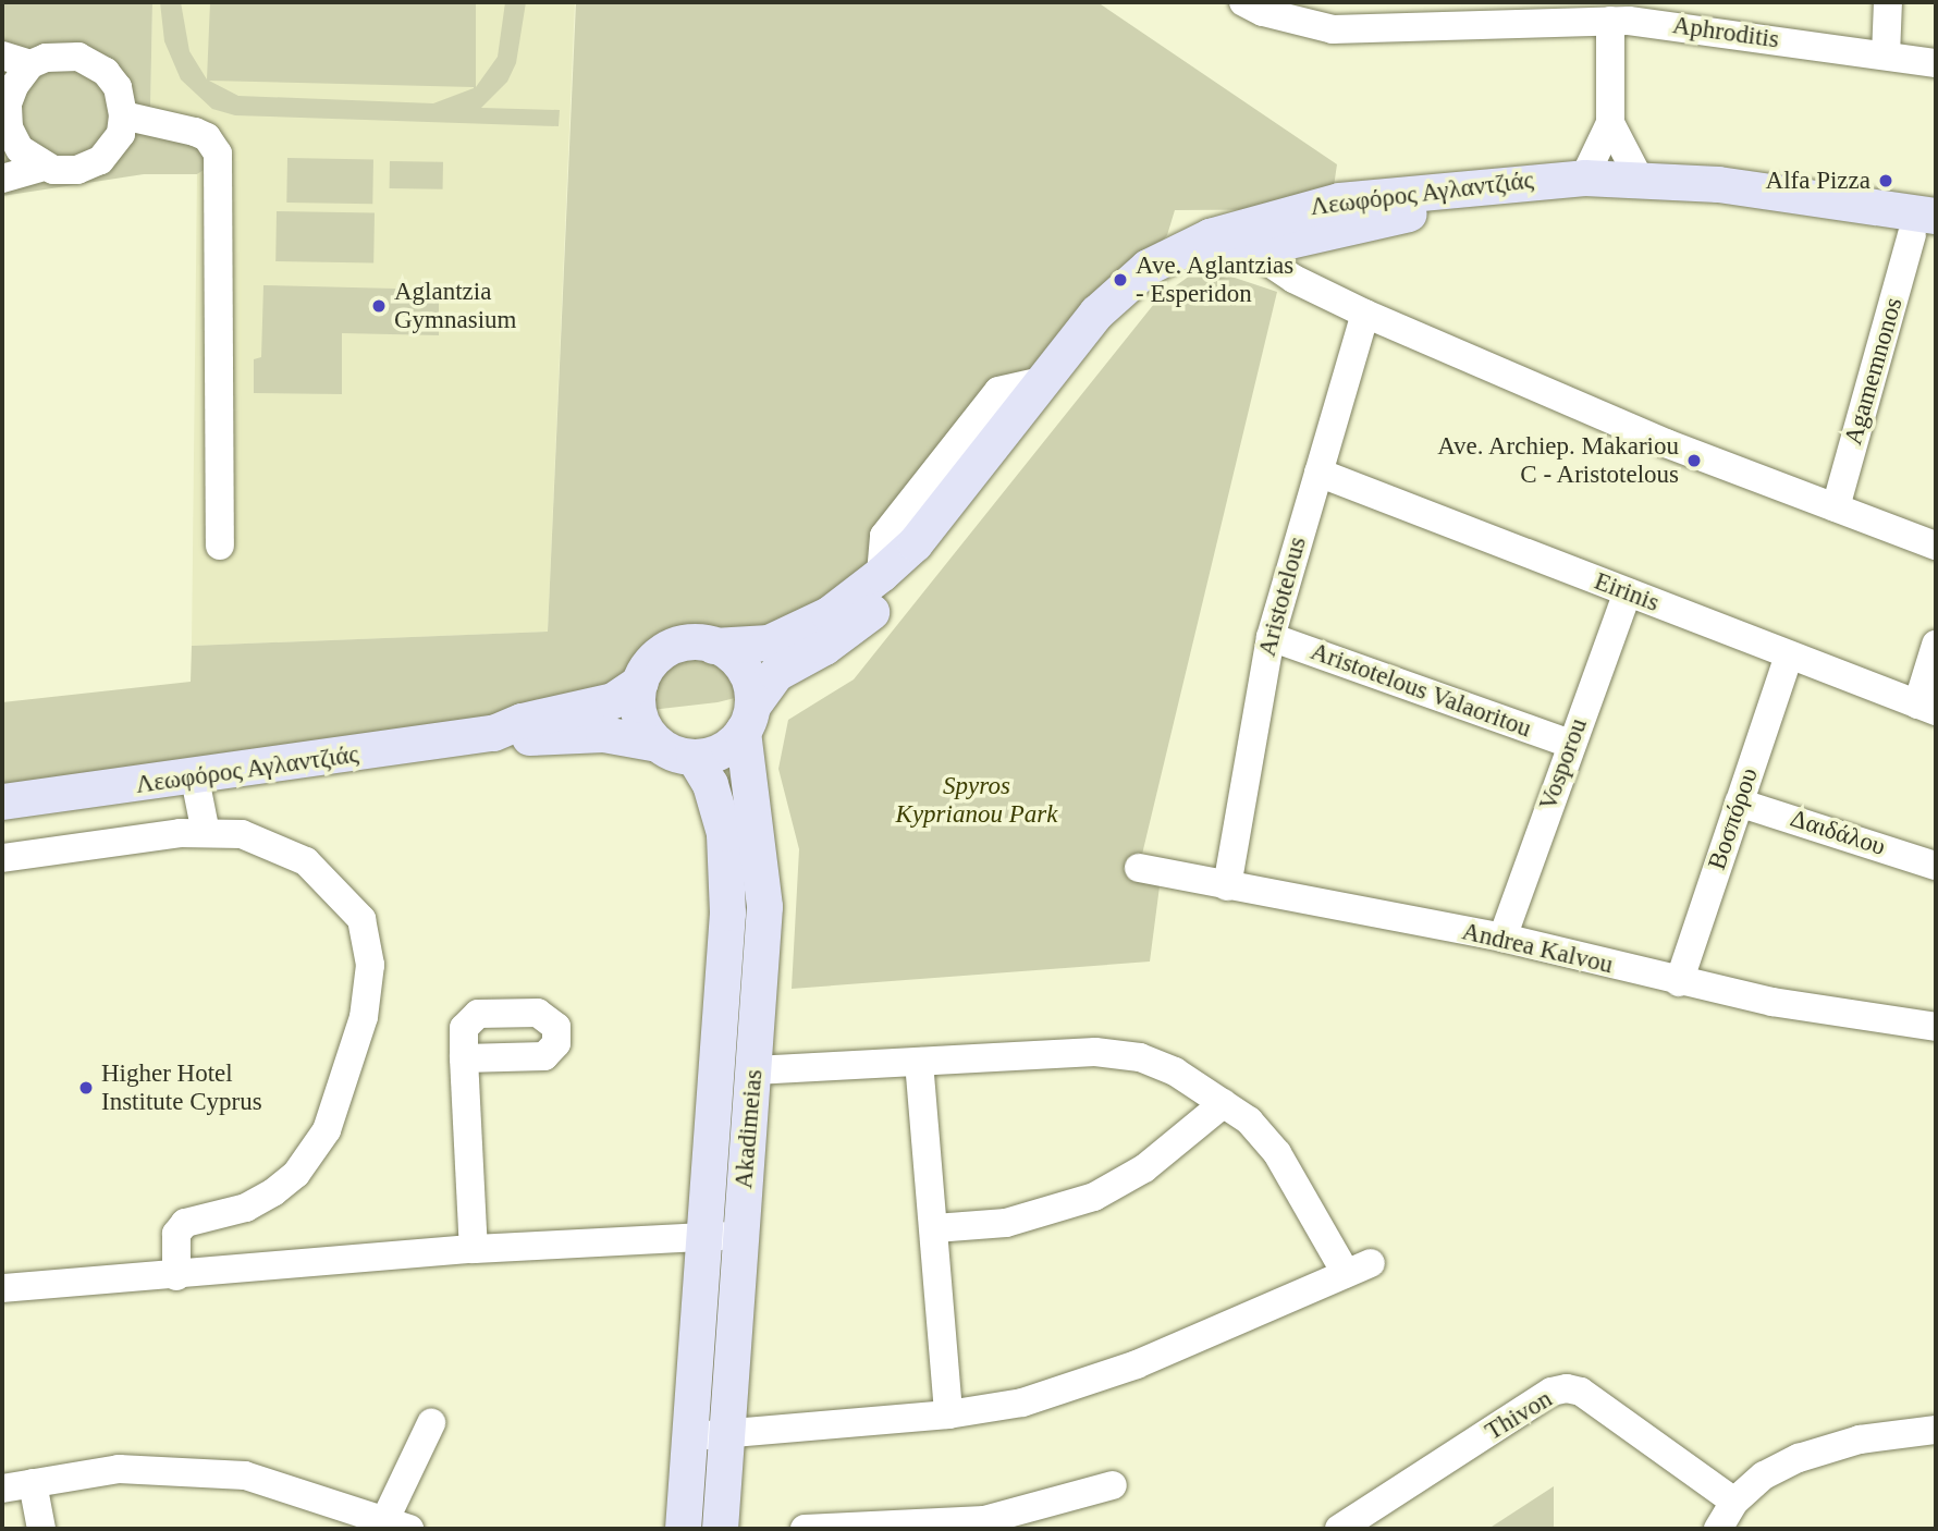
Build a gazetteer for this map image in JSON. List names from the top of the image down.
{
  "streets": {
    "main road": ["Λεωφόρος Αγλαντζιάς", "Akadimeias"],
    "street": [
      "Aphroditis",
      "Agamemnonos",
      "Eirinis",
      "Aristotelous",
      "Aristotelous Valaoritou",
      "Vosporou",
      "Βοσπόρου",
      "Δαιδάλου",
      "Andrea Kalvou",
      "Thivon"
    ]
  },
  "crossings": [
    ["Λεωφόρος Αγλαντζιάς", "Agamemnonos"],
    ["Λεωφόρος Αγλαντζιάς", "Akadimeias"],
    ["Eirinis", "Aristotelous"],
    ["Eirinis", "Vosporou"],
    ["Eirinis", "Βοσπόρου"],
    ["Aristotelous", "Aristotelous Valaoritou"],
    ["Aristotelous", "Andrea Kalvou"],
    ["Aristotelous Valaoritou", "Vosporou"],
    ["Vosporou", "Andrea Kalvou"],
    ["Βοσπόρου", "Δαιδάλου"],
    ["Βοσπόρου", "Andrea Kalvou"]
  ],
  "parks": ["Spyros Kyprianou Park"],
  "places": [
    "Alfa Pizza",
    "Ave. Aglantzias - Esperidon",
    "Aglantzia Gymnasium",
    "Ave. Archiep. Makariou C - Aristotelous",
    "Higher Hotel Institute Cyprus"
  ]
}
